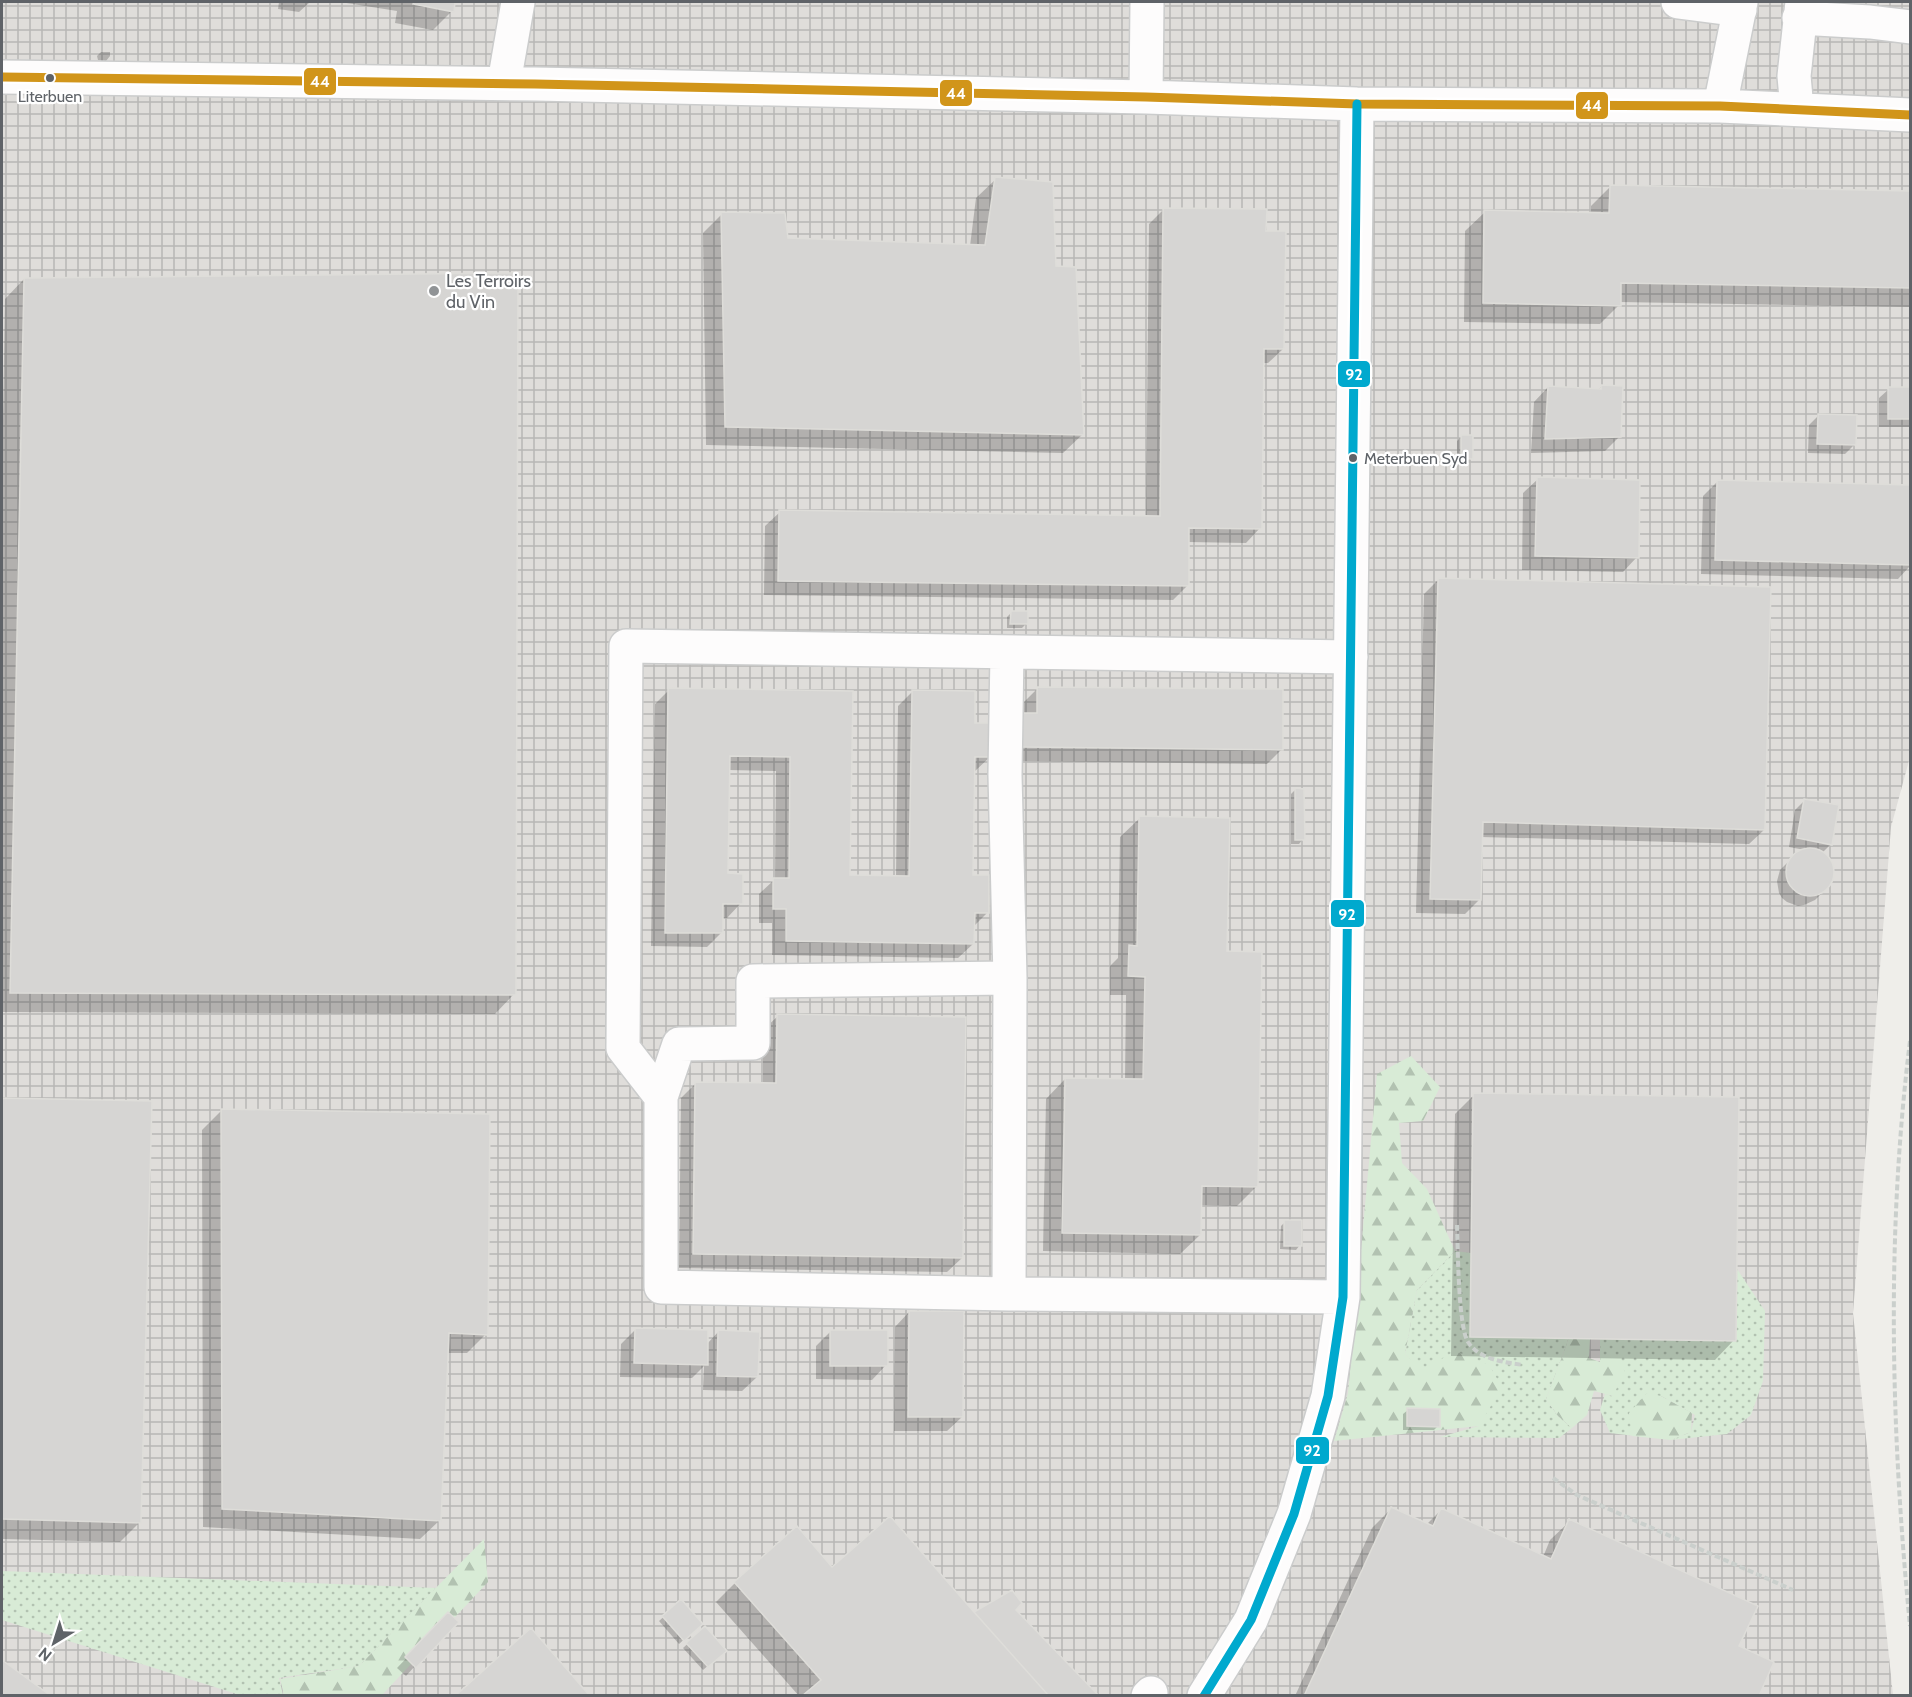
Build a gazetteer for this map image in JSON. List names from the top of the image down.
{
  "places": ["Literbuen", "Les Terroirs du Vin", "Meterbuen Syd"],
  "lines": ["transit line 44", "transit line 92"],
  "north": "bottom left"
}
